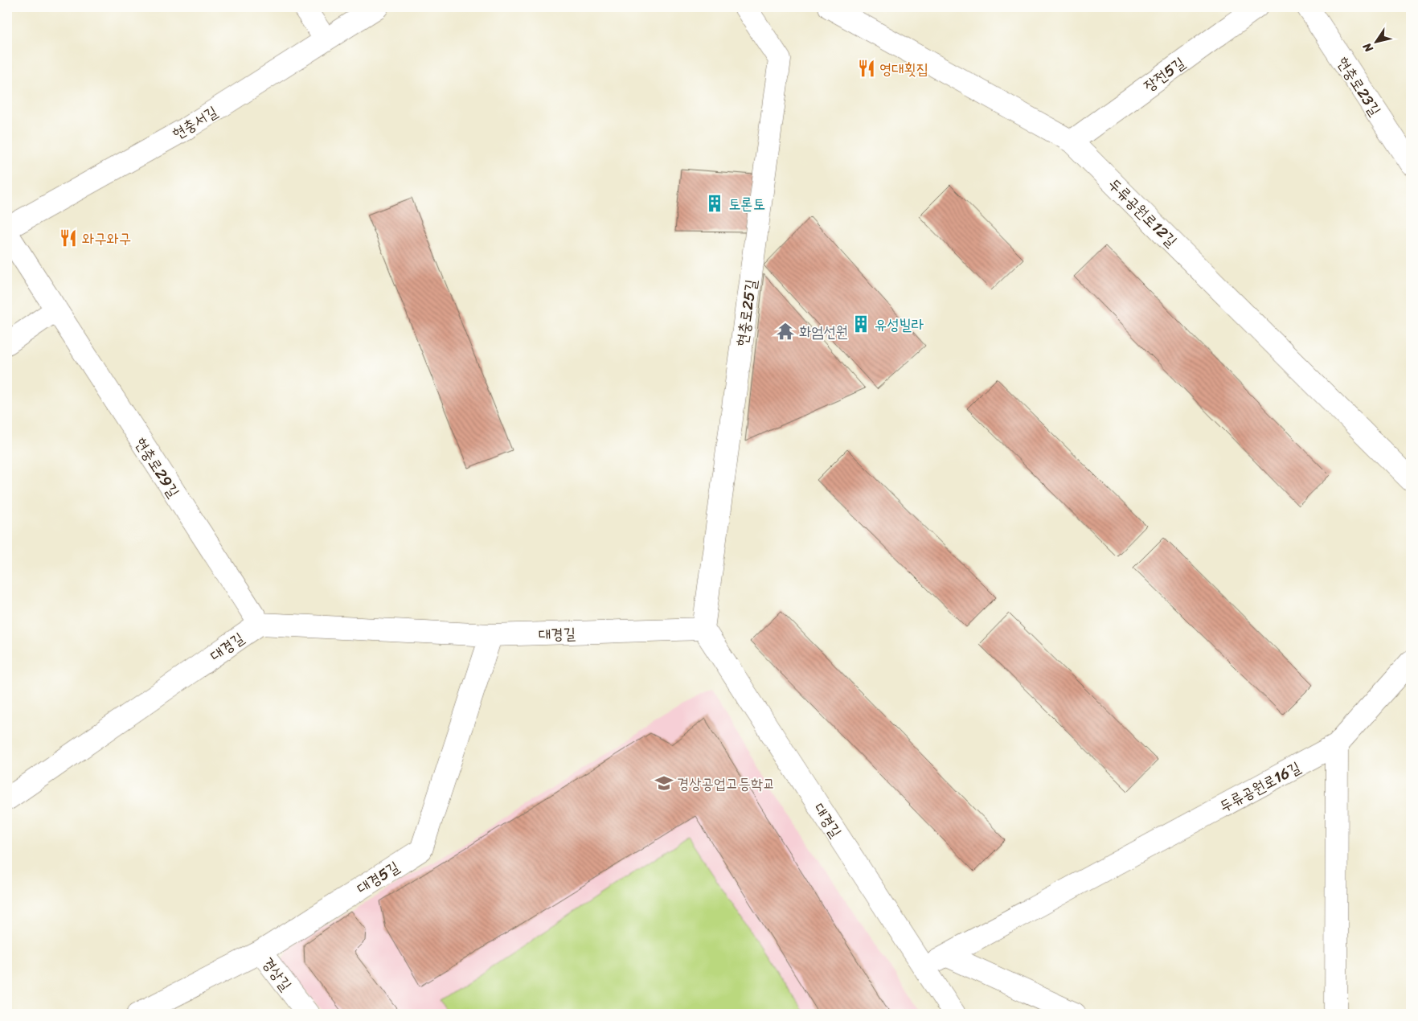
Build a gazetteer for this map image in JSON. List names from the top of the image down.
{
  "streets": {
    "street": [
      "장전5길",
      "현충로23길",
      "현충서길",
      "두류공원로12길",
      "현충로25길",
      "현충로29길",
      "대경길",
      "두류공원로16길",
      "대경5길",
      "경상길"
    ]
  },
  "crossings": [
    ["장전5길", "두류공원로12길"],
    ["현충로25길", "대경길"],
    ["현충로29길", "대경길"],
    ["대경길", "두류공원로16길"],
    ["대경길", "대경5길"],
    ["대경5길", "경상길"]
  ],
  "places": {
    "restaurant": ["영대횟집", "와구와구"],
    "building": ["토론토", "유성빌라"],
    "temple": ["화엄선원"],
    "school or university": ["경상공업고등학교"]
  },
  "north": "bottom left"
}
